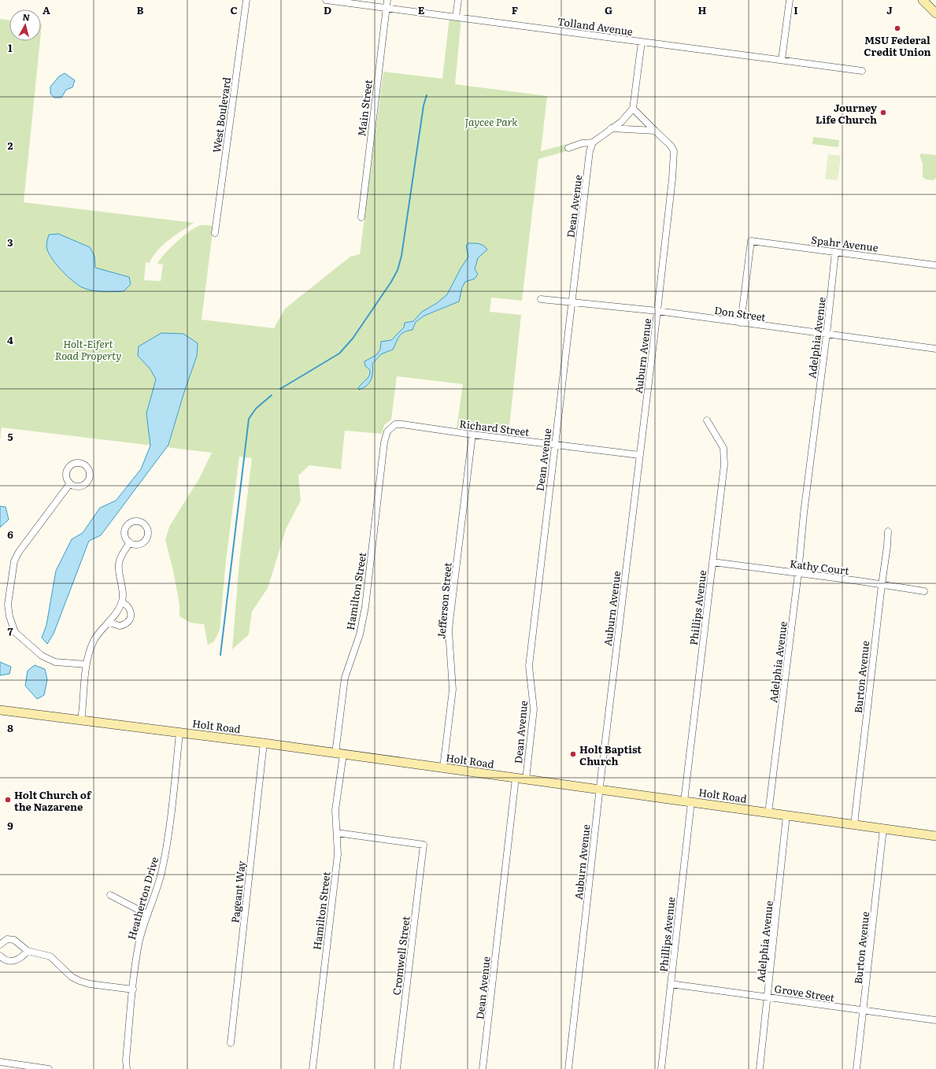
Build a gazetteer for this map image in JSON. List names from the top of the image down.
{
  "streets": {
    "main road": ["Holt Road"],
    "street": [
      "Tolland Avenue",
      "Main Street",
      "West Boulevard",
      "Dean Avenue",
      "Spahr Avenue",
      "Don Street",
      "Adelphia Avenue",
      "Auburn Avenue",
      "Richard Street",
      "Kathy Court",
      "Hamilton Street",
      "Jefferson Street",
      "Phillips Avenue",
      "Burton Avenue",
      "Pageant Way",
      "Heatherton Drive",
      "Cromwell Street",
      "Grove Street"
    ]
  },
  "crossings": [
    ["Tolland Avenue", "Main Street"],
    ["Dean Avenue", "Don Street"],
    ["Dean Avenue", "Richard Street"],
    ["Dean Avenue", "Holt Road"],
    ["Spahr Avenue", "Don Street"],
    ["Spahr Avenue", "Adelphia Avenue"],
    ["Don Street", "Adelphia Avenue"],
    ["Don Street", "Auburn Avenue"],
    ["Adelphia Avenue", "Kathy Court"],
    ["Adelphia Avenue", "Holt Road"],
    ["Adelphia Avenue", "Grove Street"],
    ["Auburn Avenue", "Richard Street"],
    ["Auburn Avenue", "Holt Road"],
    ["Richard Street", "Hamilton Street"],
    ["Richard Street", "Jefferson Street"],
    ["Kathy Court", "Phillips Avenue"],
    ["Kathy Court", "Burton Avenue"],
    ["Hamilton Street", "Holt Road"],
    ["Hamilton Street", "Cromwell Street"],
    ["Jefferson Street", "Holt Road"],
    ["Phillips Avenue", "Holt Road"],
    ["Phillips Avenue", "Grove Street"],
    ["Burton Avenue", "Holt Road"],
    ["Burton Avenue", "Grove Street"],
    ["Holt Road", "Pageant Way"],
    ["Holt Road", "Heatherton Drive"]
  ],
  "parks": ["Jaycee Park", "Holt-Eifert Road Property"],
  "places": [
    "MSU Federal Credit Union",
    "Journey Life Church",
    "Holt Baptist Church",
    "Holt Church of the Nazarene"
  ],
  "north": "top",
  "grid": {
    "columns": [
      "A",
      "B",
      "C",
      "D",
      "E",
      "F",
      "G",
      "H",
      "I",
      "J"
    ],
    "rows": [
      "1",
      "2",
      "3",
      "4",
      "5",
      "6",
      "7",
      "8",
      "9"
    ]
  }
}
